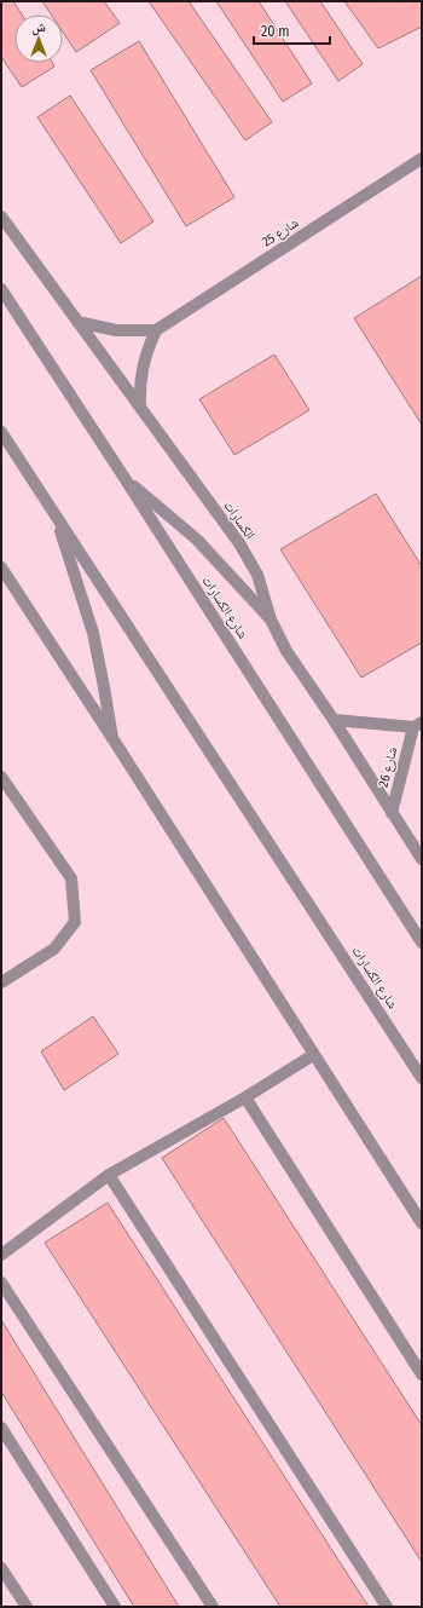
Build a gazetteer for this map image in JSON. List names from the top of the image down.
{
  "streets": {
    "street": [
      "شارع 25",
      "الكسارات",
      "شارع الكسارات",
      "شارع 26"
    ]
  },
  "crossings": [
    ["الكسارات", "شارع 26"]
  ],
  "scale_bar": "20 m",
  "north": "top"
}
